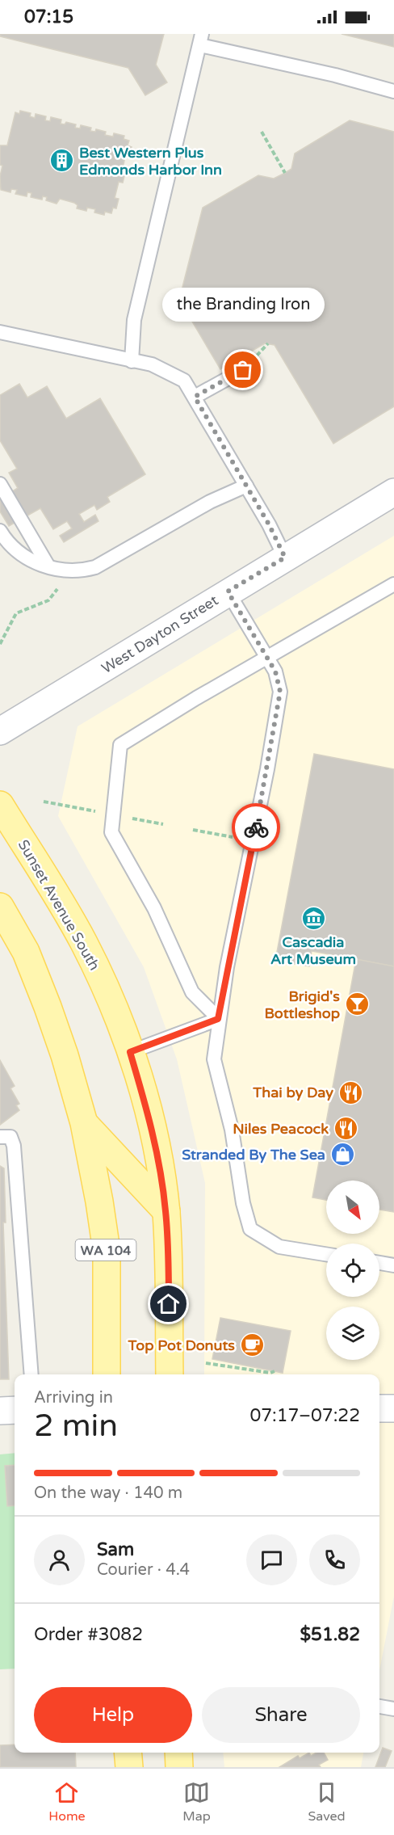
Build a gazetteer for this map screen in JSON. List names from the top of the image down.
{
  "streets": {
    "main road": ["Sunset Avenue South", "WA 104"],
    "street": ["West Dayton Street"]
  },
  "places": {
    "building": ["Best Western Plus Edmonds Harbor Inn"],
    "other": ["the Branding Iron"],
    "museum": ["Cascadia Art Museum"],
    "bar": ["Brigid's Bottleshop"],
    "restaurant": ["Thai by Day", "Niles Peacock"],
    "shop": ["Stranded By The Sea"],
    "cafe": ["Top Pot Donuts"]
  },
  "north": "bottom right",
  "page": {
    "status": "07:15",
    "bubble": "the Branding Iron",
    "heading": ["2 min", "Arriving in", "07:17–07:22"],
    "panel": [
      "Sam",
      "Courier · 4.4",
      "Order #3082",
      "$51.82"
    ],
    "bar": "On the way · 140 m",
    "buttons": ["Help", "Share"],
    "tabs": ["Home", "Map", "Saved"]
  }
}
